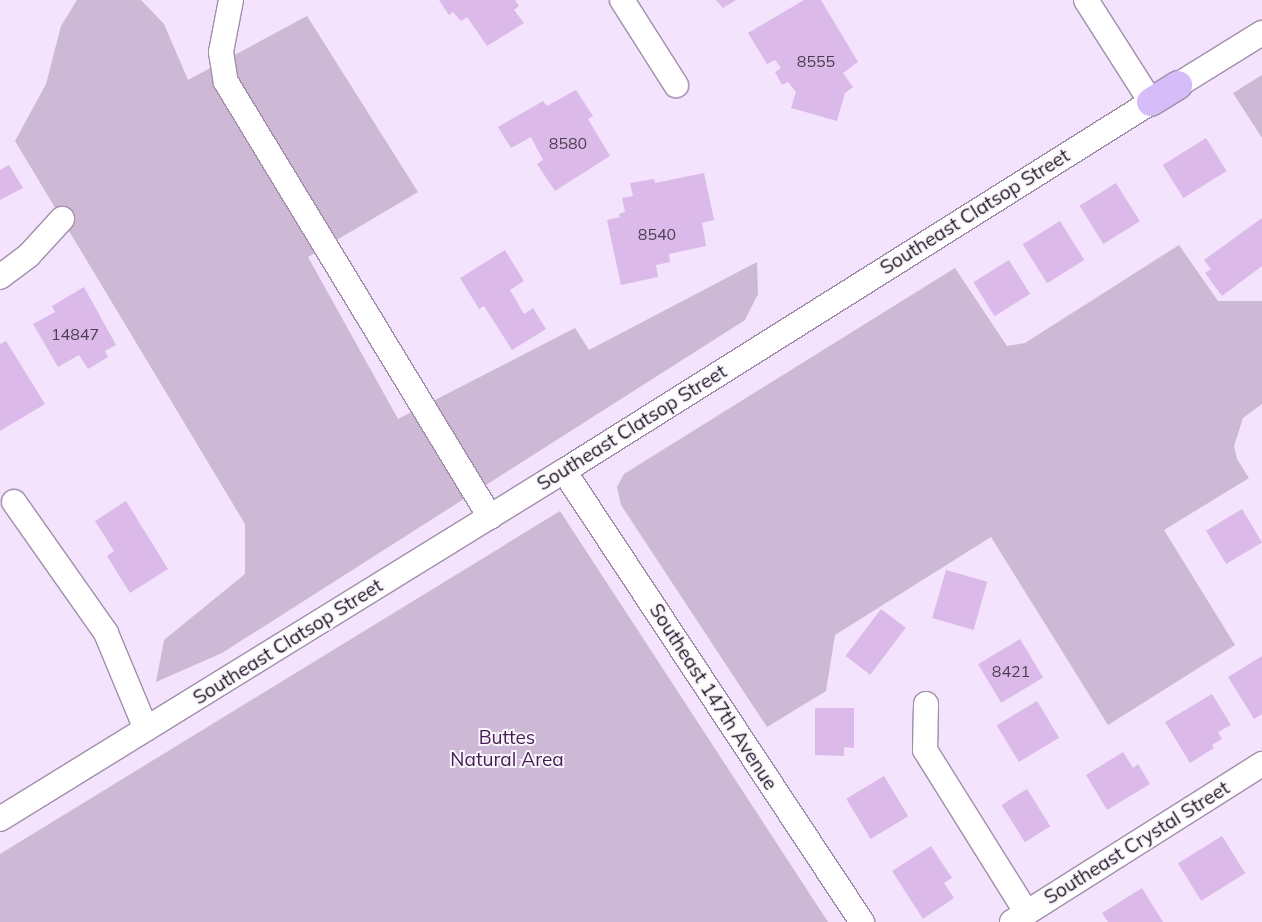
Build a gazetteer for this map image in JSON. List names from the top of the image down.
{
  "streets": {
    "main road": ["Southeast Clatsop Street"],
    "street": ["Southeast 147th Avenue", "Southeast Crystal Street"]
  },
  "crossings": [
    ["Southeast Clatsop Street", "Southeast 147th Avenue"]
  ],
  "parks": ["Buttes Natural Area"],
  "house_numbers": [
    "8555",
    "8580",
    "8540",
    "14847",
    "8421"
  ]
}
